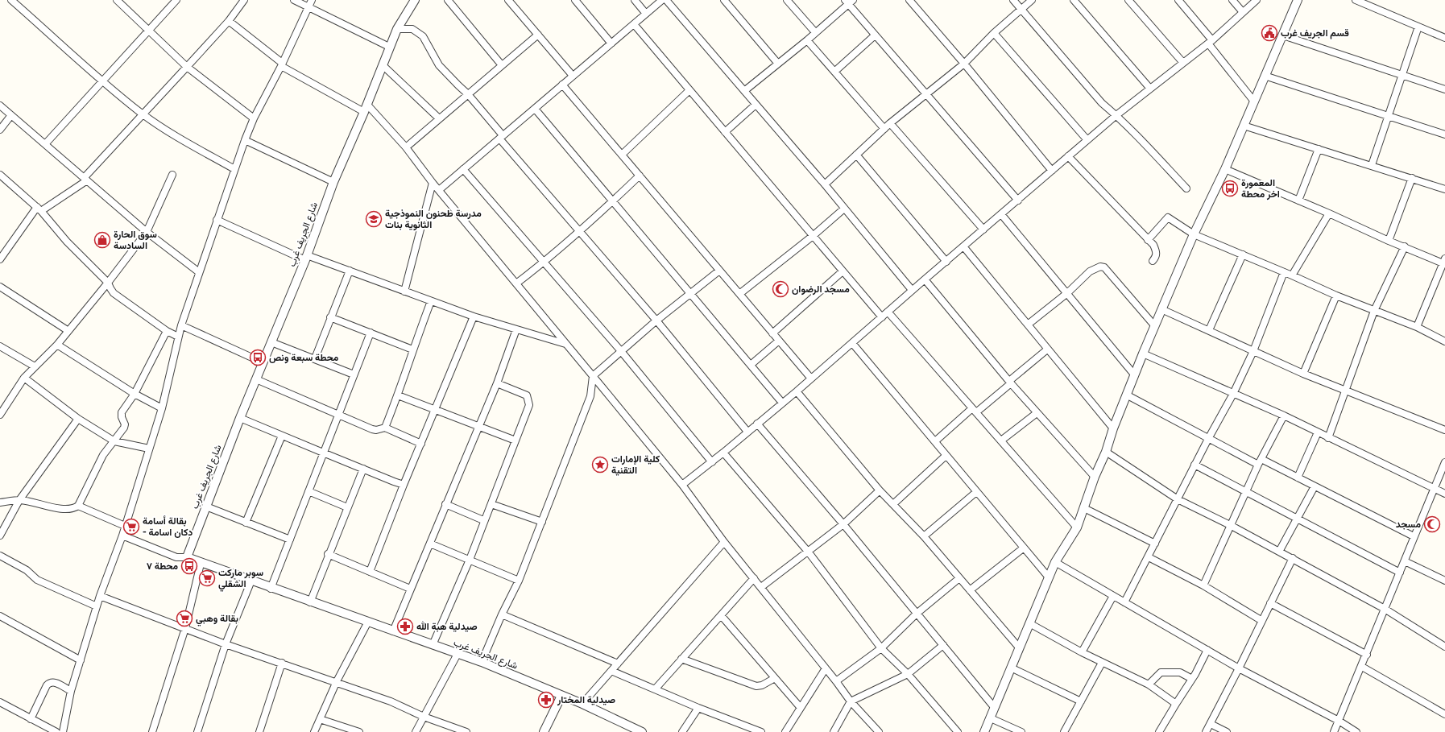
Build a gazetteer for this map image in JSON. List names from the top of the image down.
{
  "streets": {
    "street": ["شارع الجريف غرب"]
  },
  "places": {
    "public building": ["قسم الجريف غرب"],
    "bus stop": ["المعمورة اخر محطة", "محطة سبعة ونص", "محطة ٧"],
    "school or university": ["مدرسة طحنون النموذجية الثانوية بنات"],
    "shop": ["سوق الحارة السادسة"],
    "mosque": ["مسجد الرضوان", "مسجد"],
    "place": ["كلية الإمارات التقنية"],
    "supermarket": ["بقالة أسامة - دكان اسامة", "سوبر ماركت الشقلي", "بقالة وهبي"],
    "pharmacy": ["صيدلية هبة الله", "صيدلية المختار"]
  }
}
